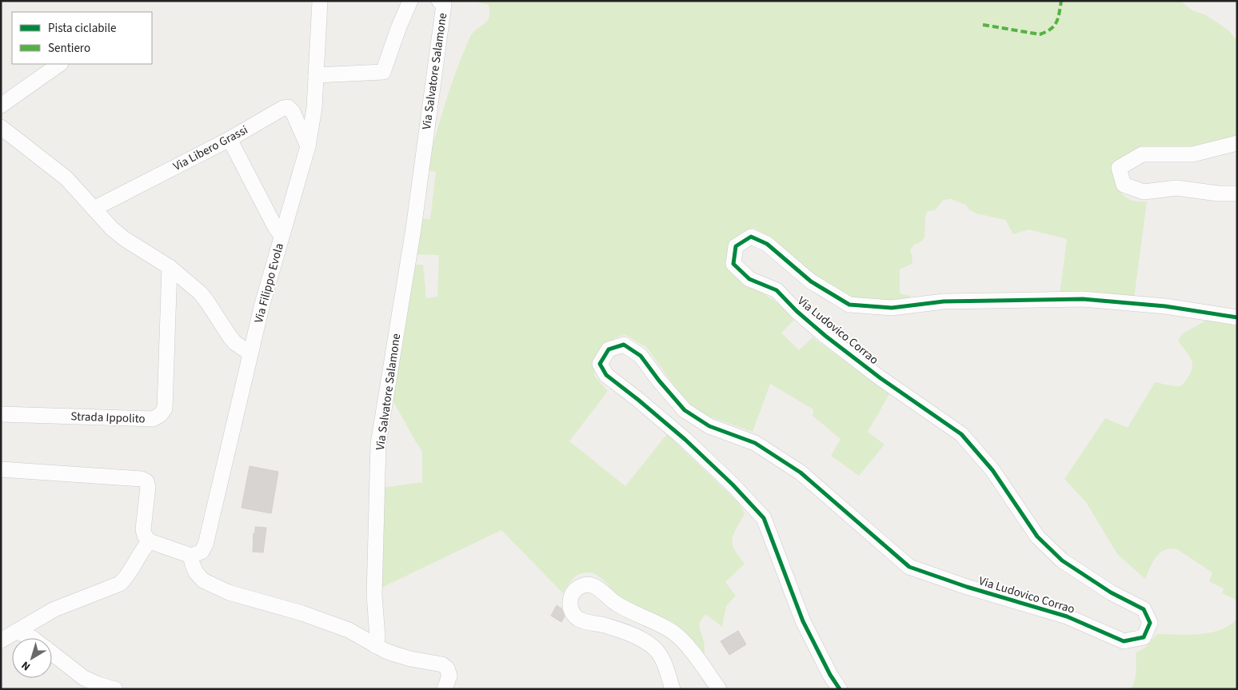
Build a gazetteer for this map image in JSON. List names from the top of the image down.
{
  "streets": {
    "street": [
      "Via Salvatore Salamone",
      "Via Libero Grassi",
      "Via Filippo Evola",
      "Via Ludovico Corrao",
      "Strada Ippolito"
    ]
  },
  "crossings": [
    ["Via Libero Grassi", "Via Filippo Evola"]
  ],
  "legend": ["Pista ciclabile", "Sentiero"],
  "north": "bottom left"
}
